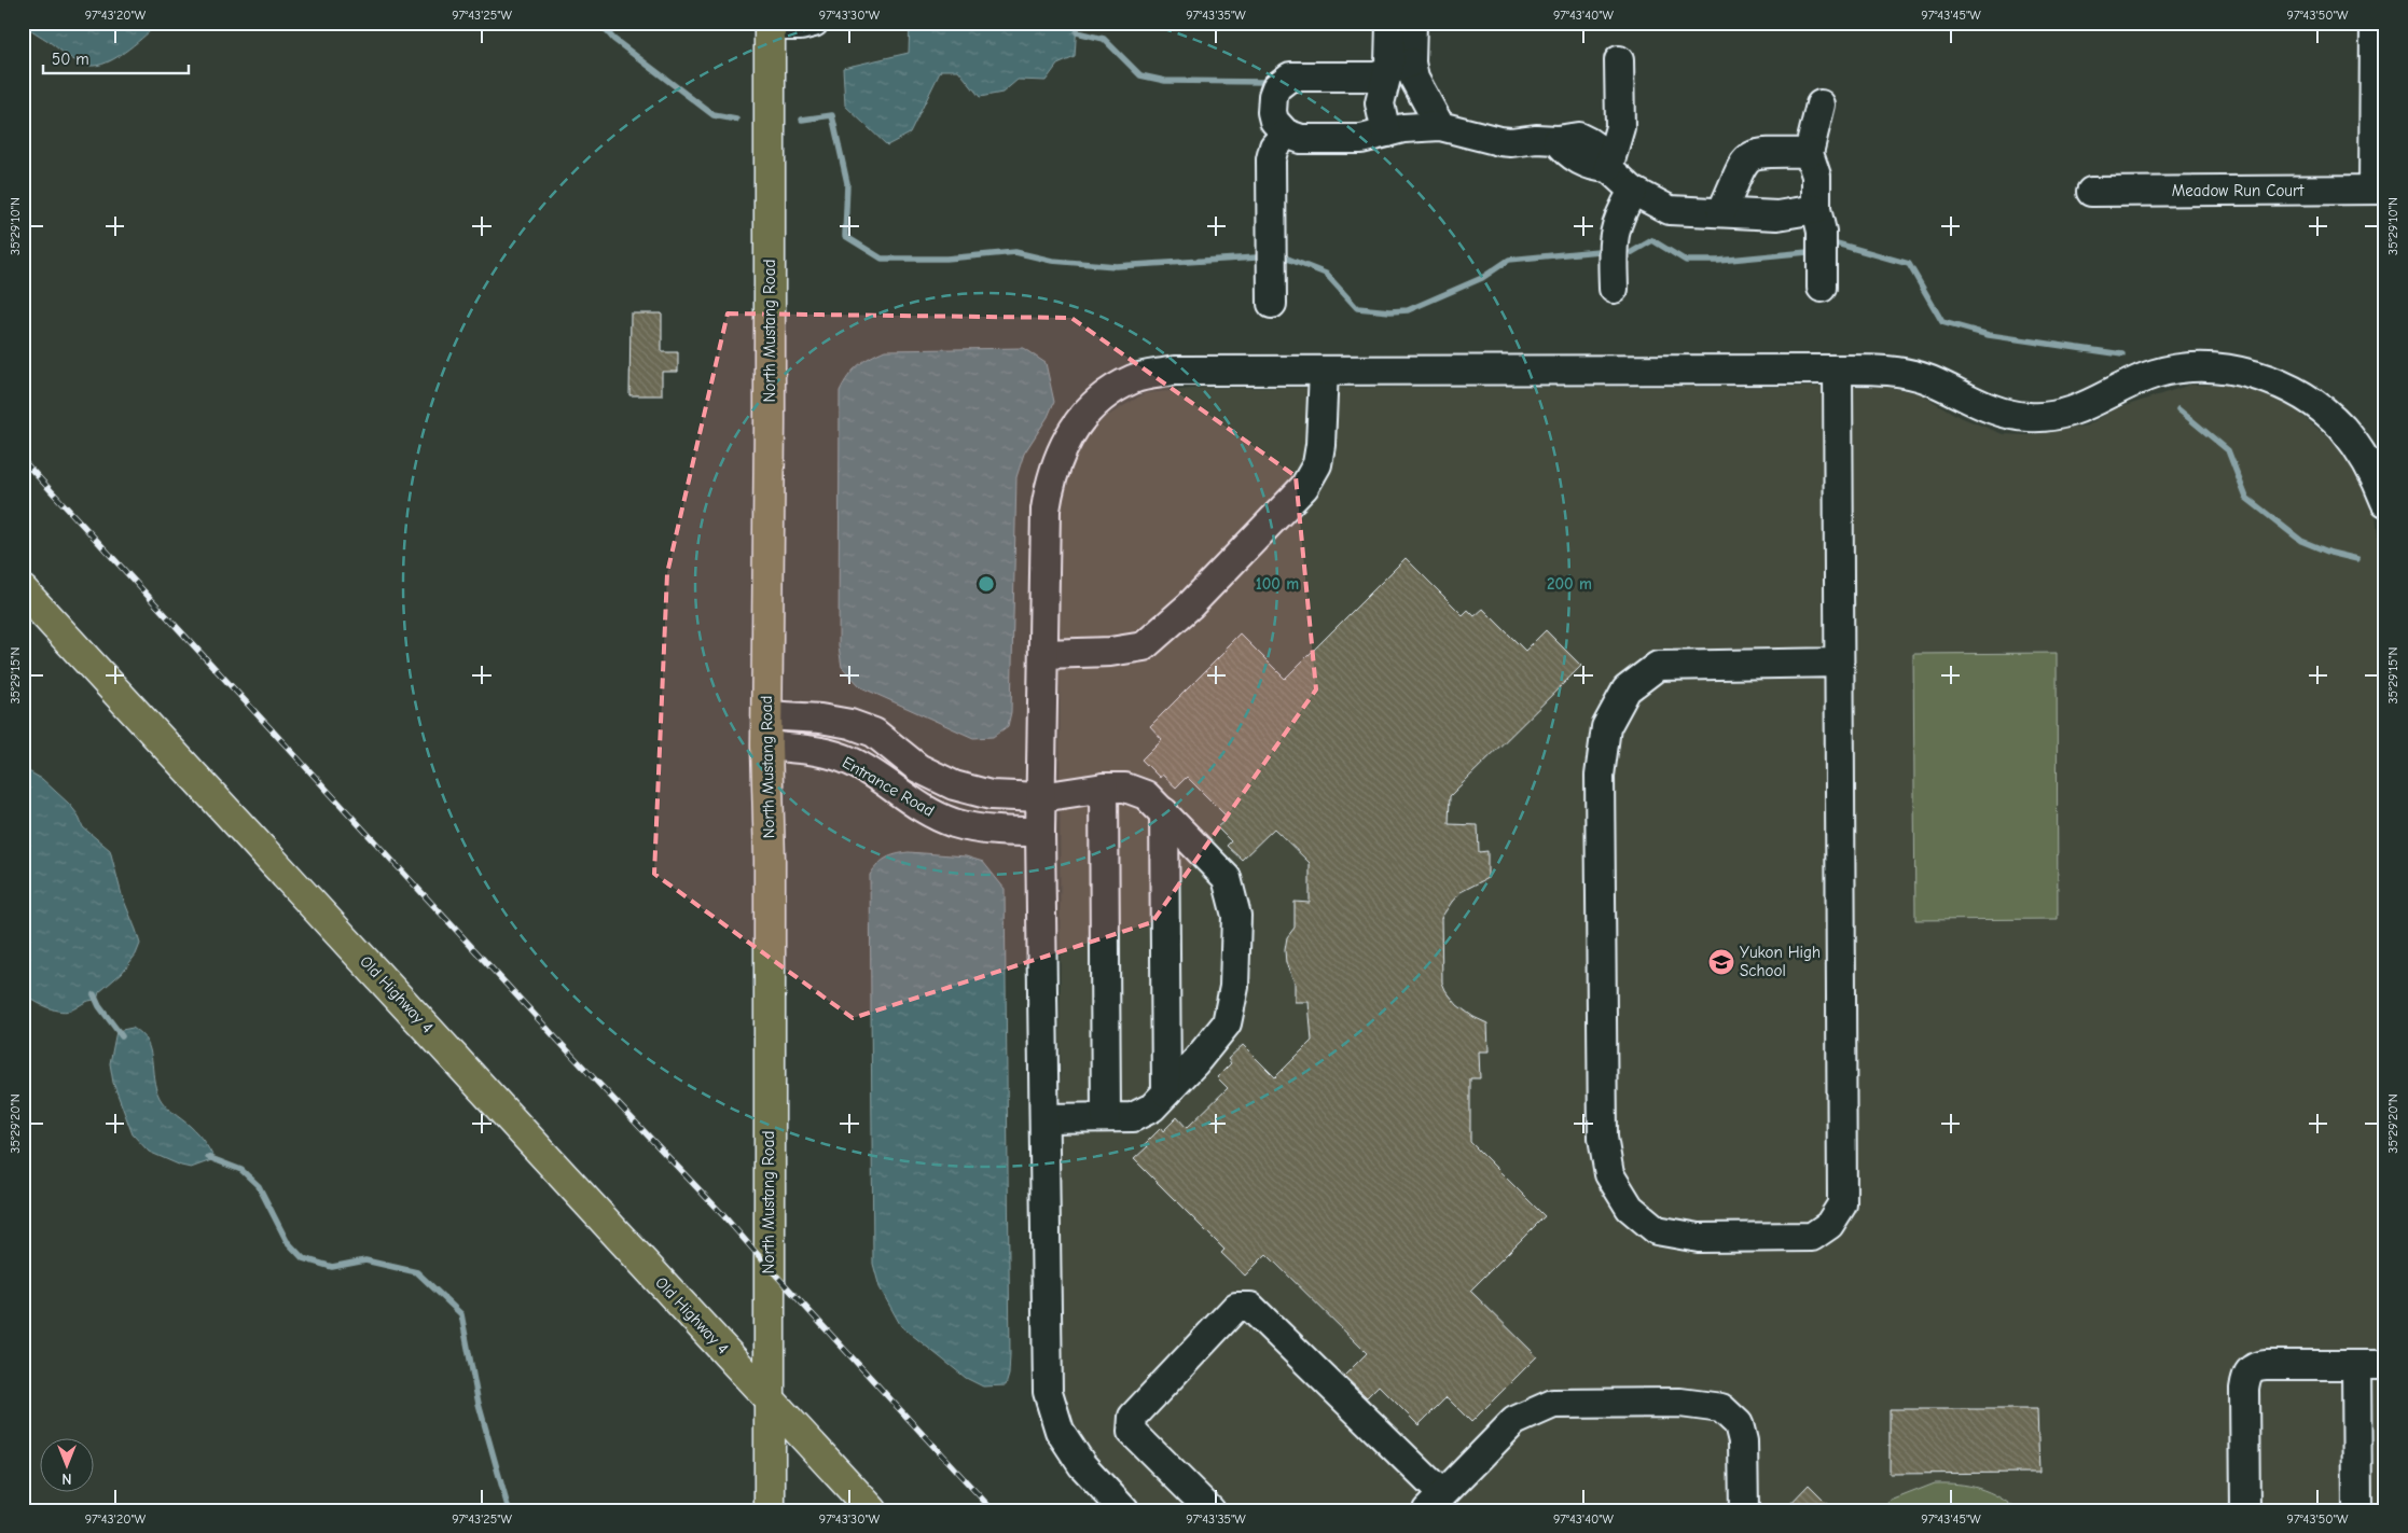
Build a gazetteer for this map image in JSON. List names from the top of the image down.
{
  "streets": {
    "main road": ["North Mustang Road", "Old Highway 4"],
    "street": ["Meadow Run Court", "Entrance Road"]
  },
  "crossings": [
    ["North Mustang Road", "Entrance Road"],
    ["North Mustang Road", "Old Highway 4"]
  ],
  "places": {
    "school or university": ["Yukon High School"]
  },
  "scale_bar": "50 m",
  "north": "bottom",
  "coordinates": [
    "97°43'20\"W",
    "97°43'25\"W",
    "97°43'30\"W",
    "97°43'35\"W",
    "97°43'40\"W",
    "97°43'45\"W",
    "97°43'50\"W",
    "35°29'10\"N",
    "35°29'15\"N",
    "35°29'20\"N"
  ],
  "rings": ["100 m", "200 m"]
}
